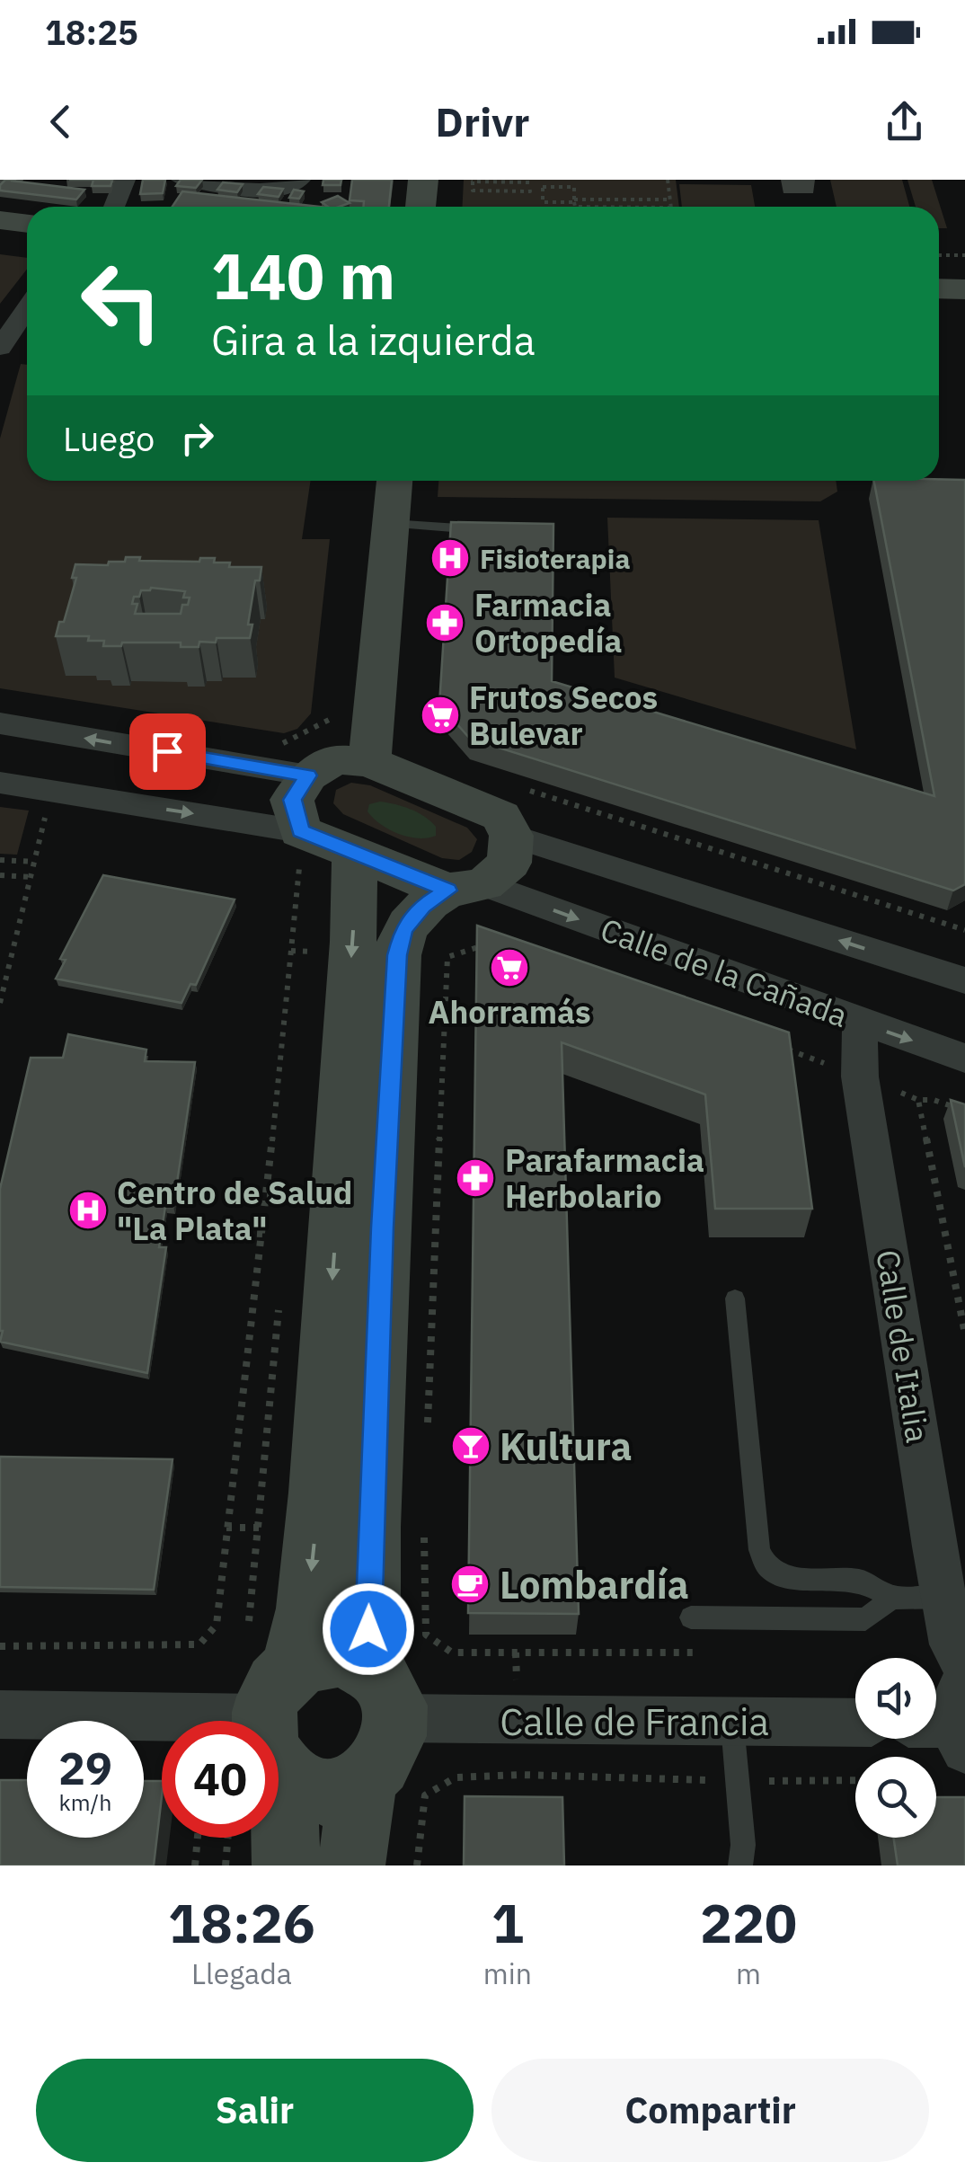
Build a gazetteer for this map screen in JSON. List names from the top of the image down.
{
  "streets": {
    "street": ["Calle de la Cañada", "Calle de Italia", "Calle de Francia"]
  },
  "crossings": [
    ["Calle de la Cañada", "Calle de Italia"]
  ],
  "places": {
    "hospital": ["Fisioterapia", "Centro de Salud \"La Plata\""],
    "pharmacy": ["Farmacia Ortopedía", "Parafarmacia Herbolario"],
    "supermarket": ["Frutos Secos Bulevar", "Ahorramás"],
    "bar": ["Kultura"],
    "cafe": ["Lombardía"]
  },
  "page": {
    "status": "18:25",
    "header": "Drivr",
    "turn": ["140 m", "Gira a la izquierda"],
    "then": "Luego",
    "speed": "29 km/h",
    "limit": "40",
    "eta": [
      "18:26",
      "Llegada",
      "1",
      "min",
      "220",
      "m"
    ],
    "buttons": ["Salir", "Compartir"]
  }
}
